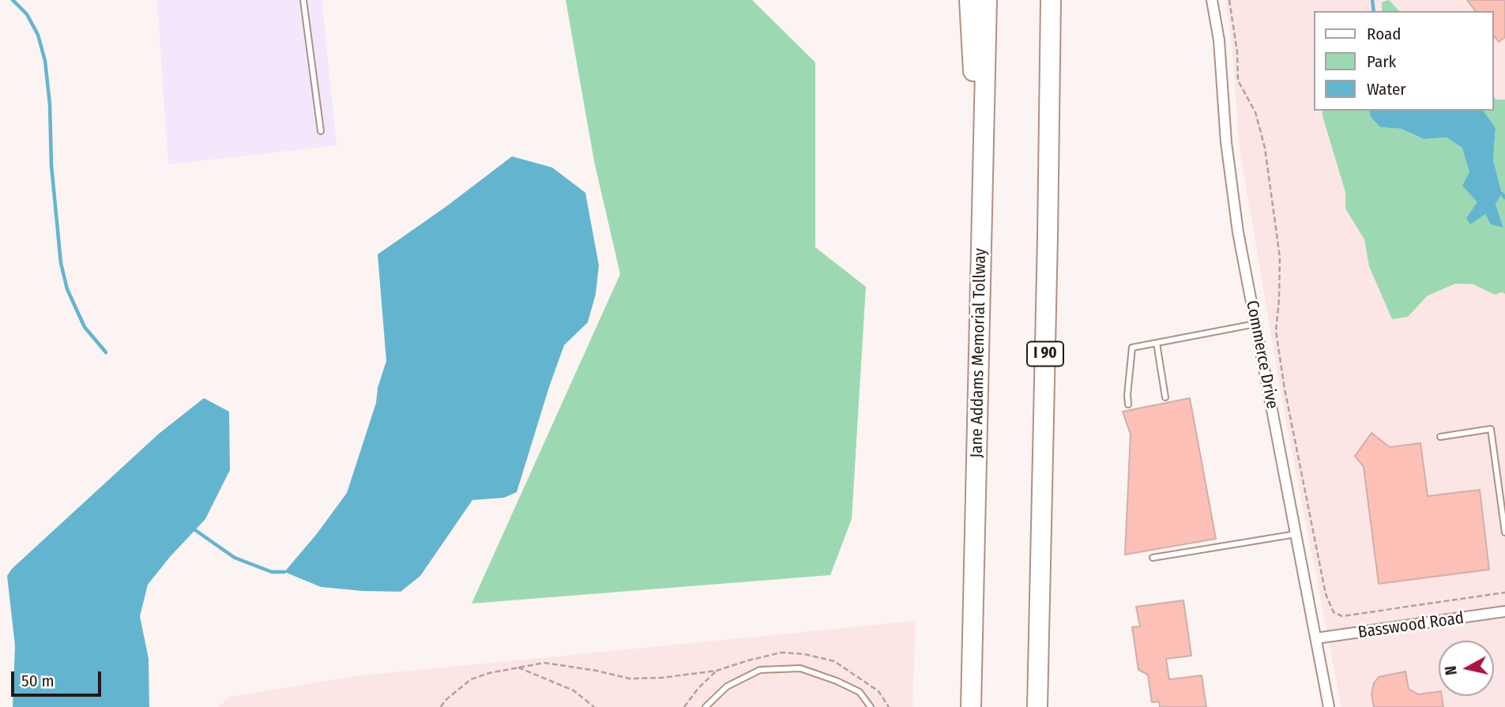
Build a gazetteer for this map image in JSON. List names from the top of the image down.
{
  "streets": {
    "highway": ["Jane Addams Memorial Tollway", "I 90"],
    "street": ["Commerce Drive", "Basswood Road"]
  },
  "crossings": [
    ["Commerce Drive", "Basswood Road"]
  ],
  "legend": ["Road", "Park", "Water"],
  "scale_bar": "50 m",
  "north": "left"
}
